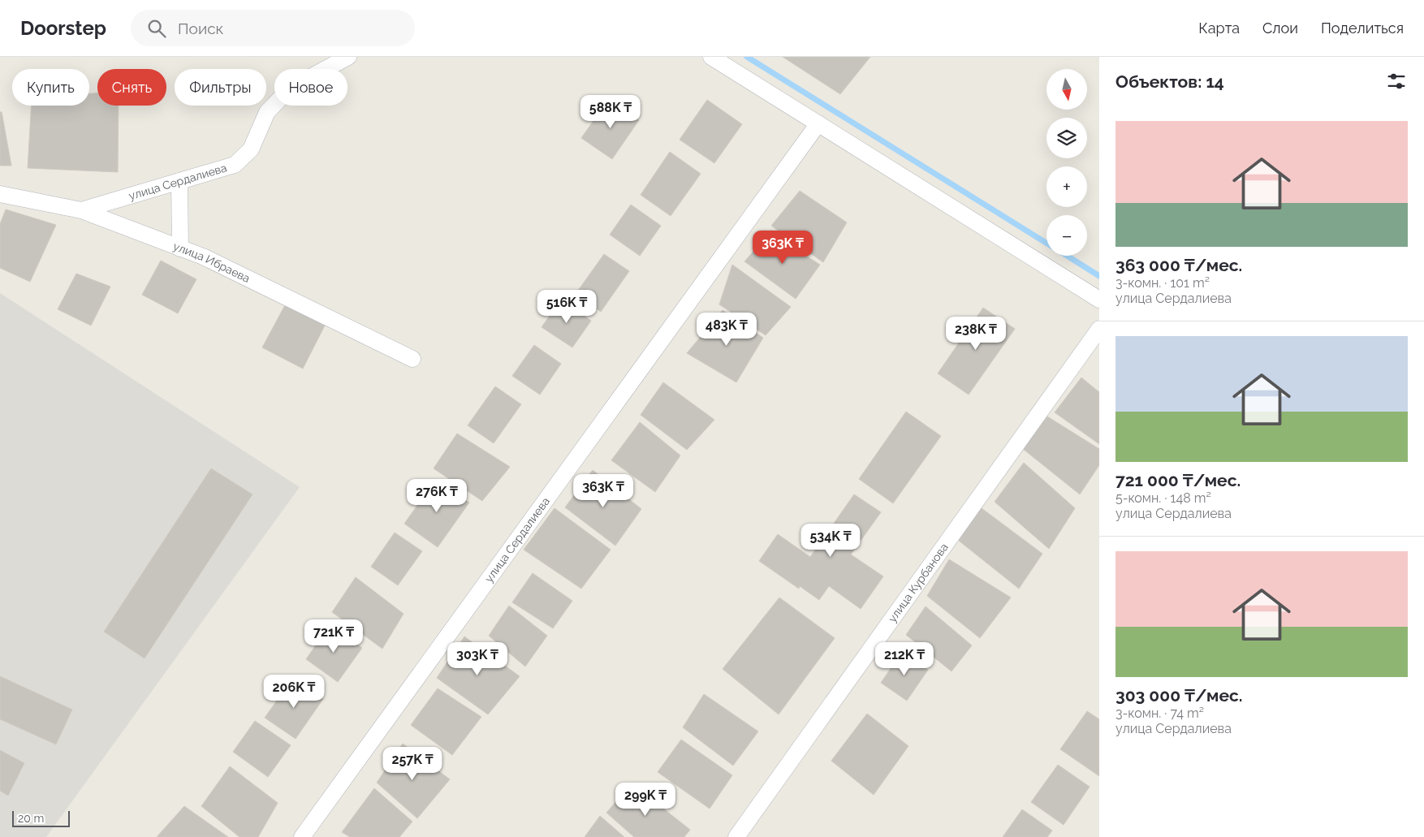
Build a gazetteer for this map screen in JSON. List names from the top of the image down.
{
  "streets": {
    "street": ["улица Сердалиева", "улица Ибраева", "улица Курбанова"]
  },
  "crossings": [
    ["улица Сердалиева", "улица Ибраева"]
  ],
  "scale_bar": "20 m",
  "north": "bottom",
  "page": {
    "header": "Doorstep",
    "search": "Поиск",
    "nav": ["Карта", "Слои", "Поделиться"],
    "heading": "Объектов: 14",
    "map_buttons": ["+", "−"],
    "chip": [
      "Купить",
      "Снять",
      "Фильтры",
      "Новое"
    ],
    "price": [
      "588K ₸",
      "363K ₸",
      "516K ₸",
      "483K ₸",
      "238K ₸",
      "363K ₸",
      "276K ₸",
      "534K ₸",
      "721K ₸",
      "303K ₸",
      "212K ₸",
      "206K ₸",
      "257K ₸",
      "299K ₸"
    ],
    "list": [
      {
        "name": "363 000 ₸/мес.",
        "note": "3-комн. · 101 m² · улица Сердалиева"
      },
      {
        "name": "721 000 ₸/мес.",
        "note": "5-комн. · 148 m² · улица Сердалиева"
      },
      {
        "name": "303 000 ₸/мес.",
        "note": "3-комн. · 74 m² · улица Сердалиева"
      }
    ],
    "scale": "20 m"
  }
}
